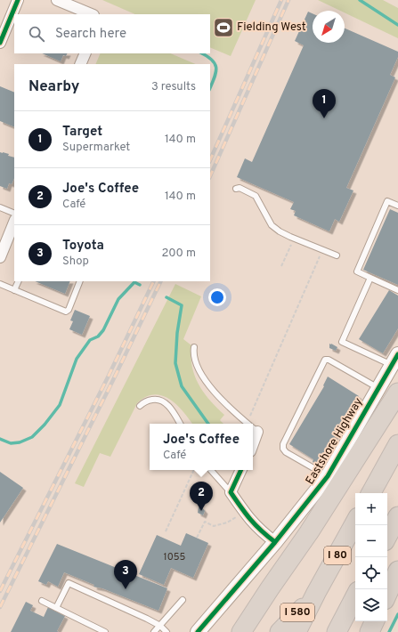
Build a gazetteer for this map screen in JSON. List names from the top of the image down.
{
  "streets": {
    "highway": ["I 80", "I 580"],
    "street": ["Eastshore Highway"]
  },
  "crossings": [
    ["I 80", "I 580"]
  ],
  "places": {
    "sports": ["Fielding West"]
  },
  "house_numbers": ["1055"],
  "north": "bottom left",
  "page": {
    "search": "Search here",
    "heading": ["Nearby", "3 results"],
    "pins": ["1", "2", "3"],
    "list": [
      {
        "mark": "1",
        "name": "Target",
        "note": "Supermarket",
        "value": "140 m"
      },
      {
        "mark": "2",
        "name": "Joe's Coffee",
        "note": "Café",
        "value": "140 m"
      },
      {
        "mark": "3",
        "name": "Toyota",
        "note": "Shop",
        "value": "200 m"
      }
    ],
    "popup": ["Joe's Coffee", "Café"],
    "map_buttons": ["+", "−"]
  }
}
